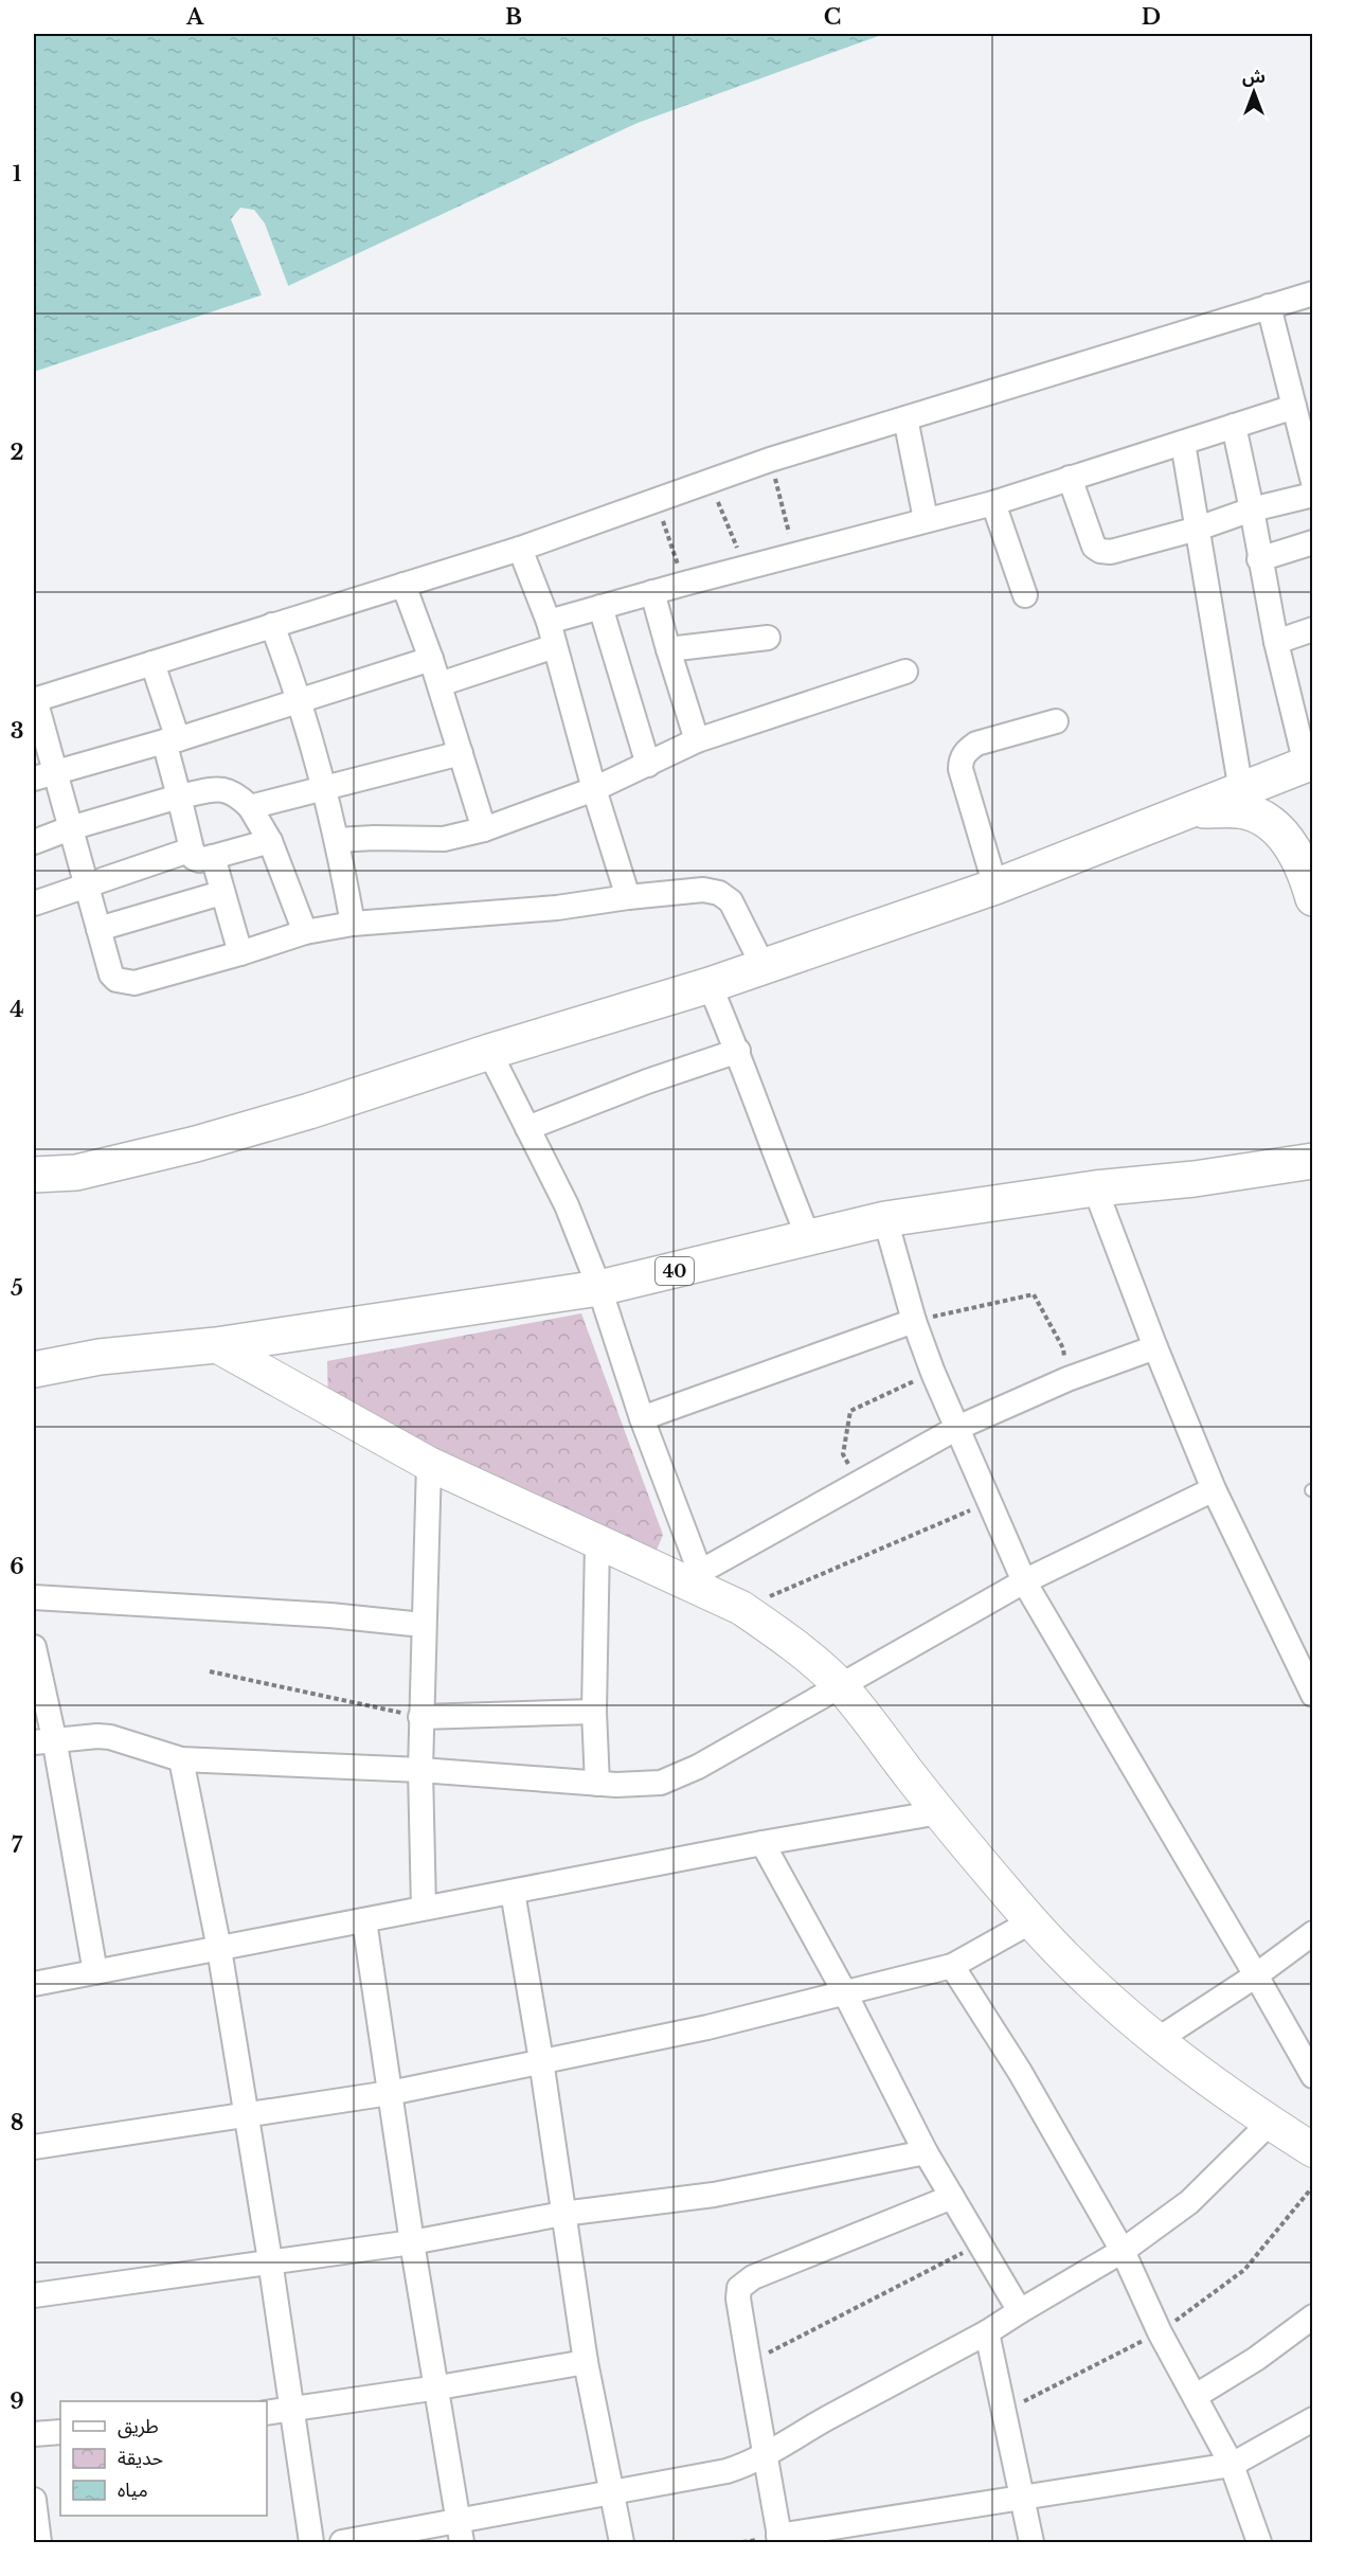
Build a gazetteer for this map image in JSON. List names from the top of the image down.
{
  "streets": {
    "highway": ["40"]
  },
  "legend": ["طريق", "حديقة", "مياه"],
  "north": "top",
  "grid": {
    "columns": [
      "A",
      "B",
      "C",
      "D"
    ],
    "rows": [
      "1",
      "2",
      "3",
      "4",
      "5",
      "6",
      "7",
      "8",
      "9"
    ]
  }
}
